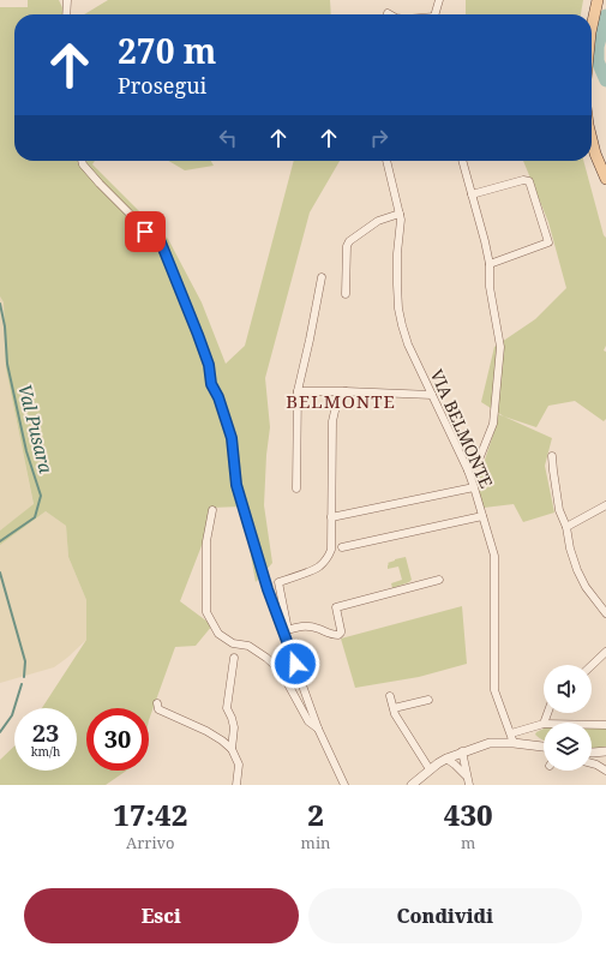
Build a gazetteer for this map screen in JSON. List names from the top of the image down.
{
  "streets": {
    "street": ["VIA BELMONTE"]
  },
  "districts": ["BELMONTE"],
  "water": ["Val Pusara"],
  "page": {
    "turn": ["270 m", "Prosegui"],
    "speed": "23 km/h",
    "limit": "30",
    "eta": [
      "17:42",
      "Arrivo",
      "2",
      "min",
      "430",
      "m"
    ],
    "buttons": ["Esci", "Condividi"]
  }
}
